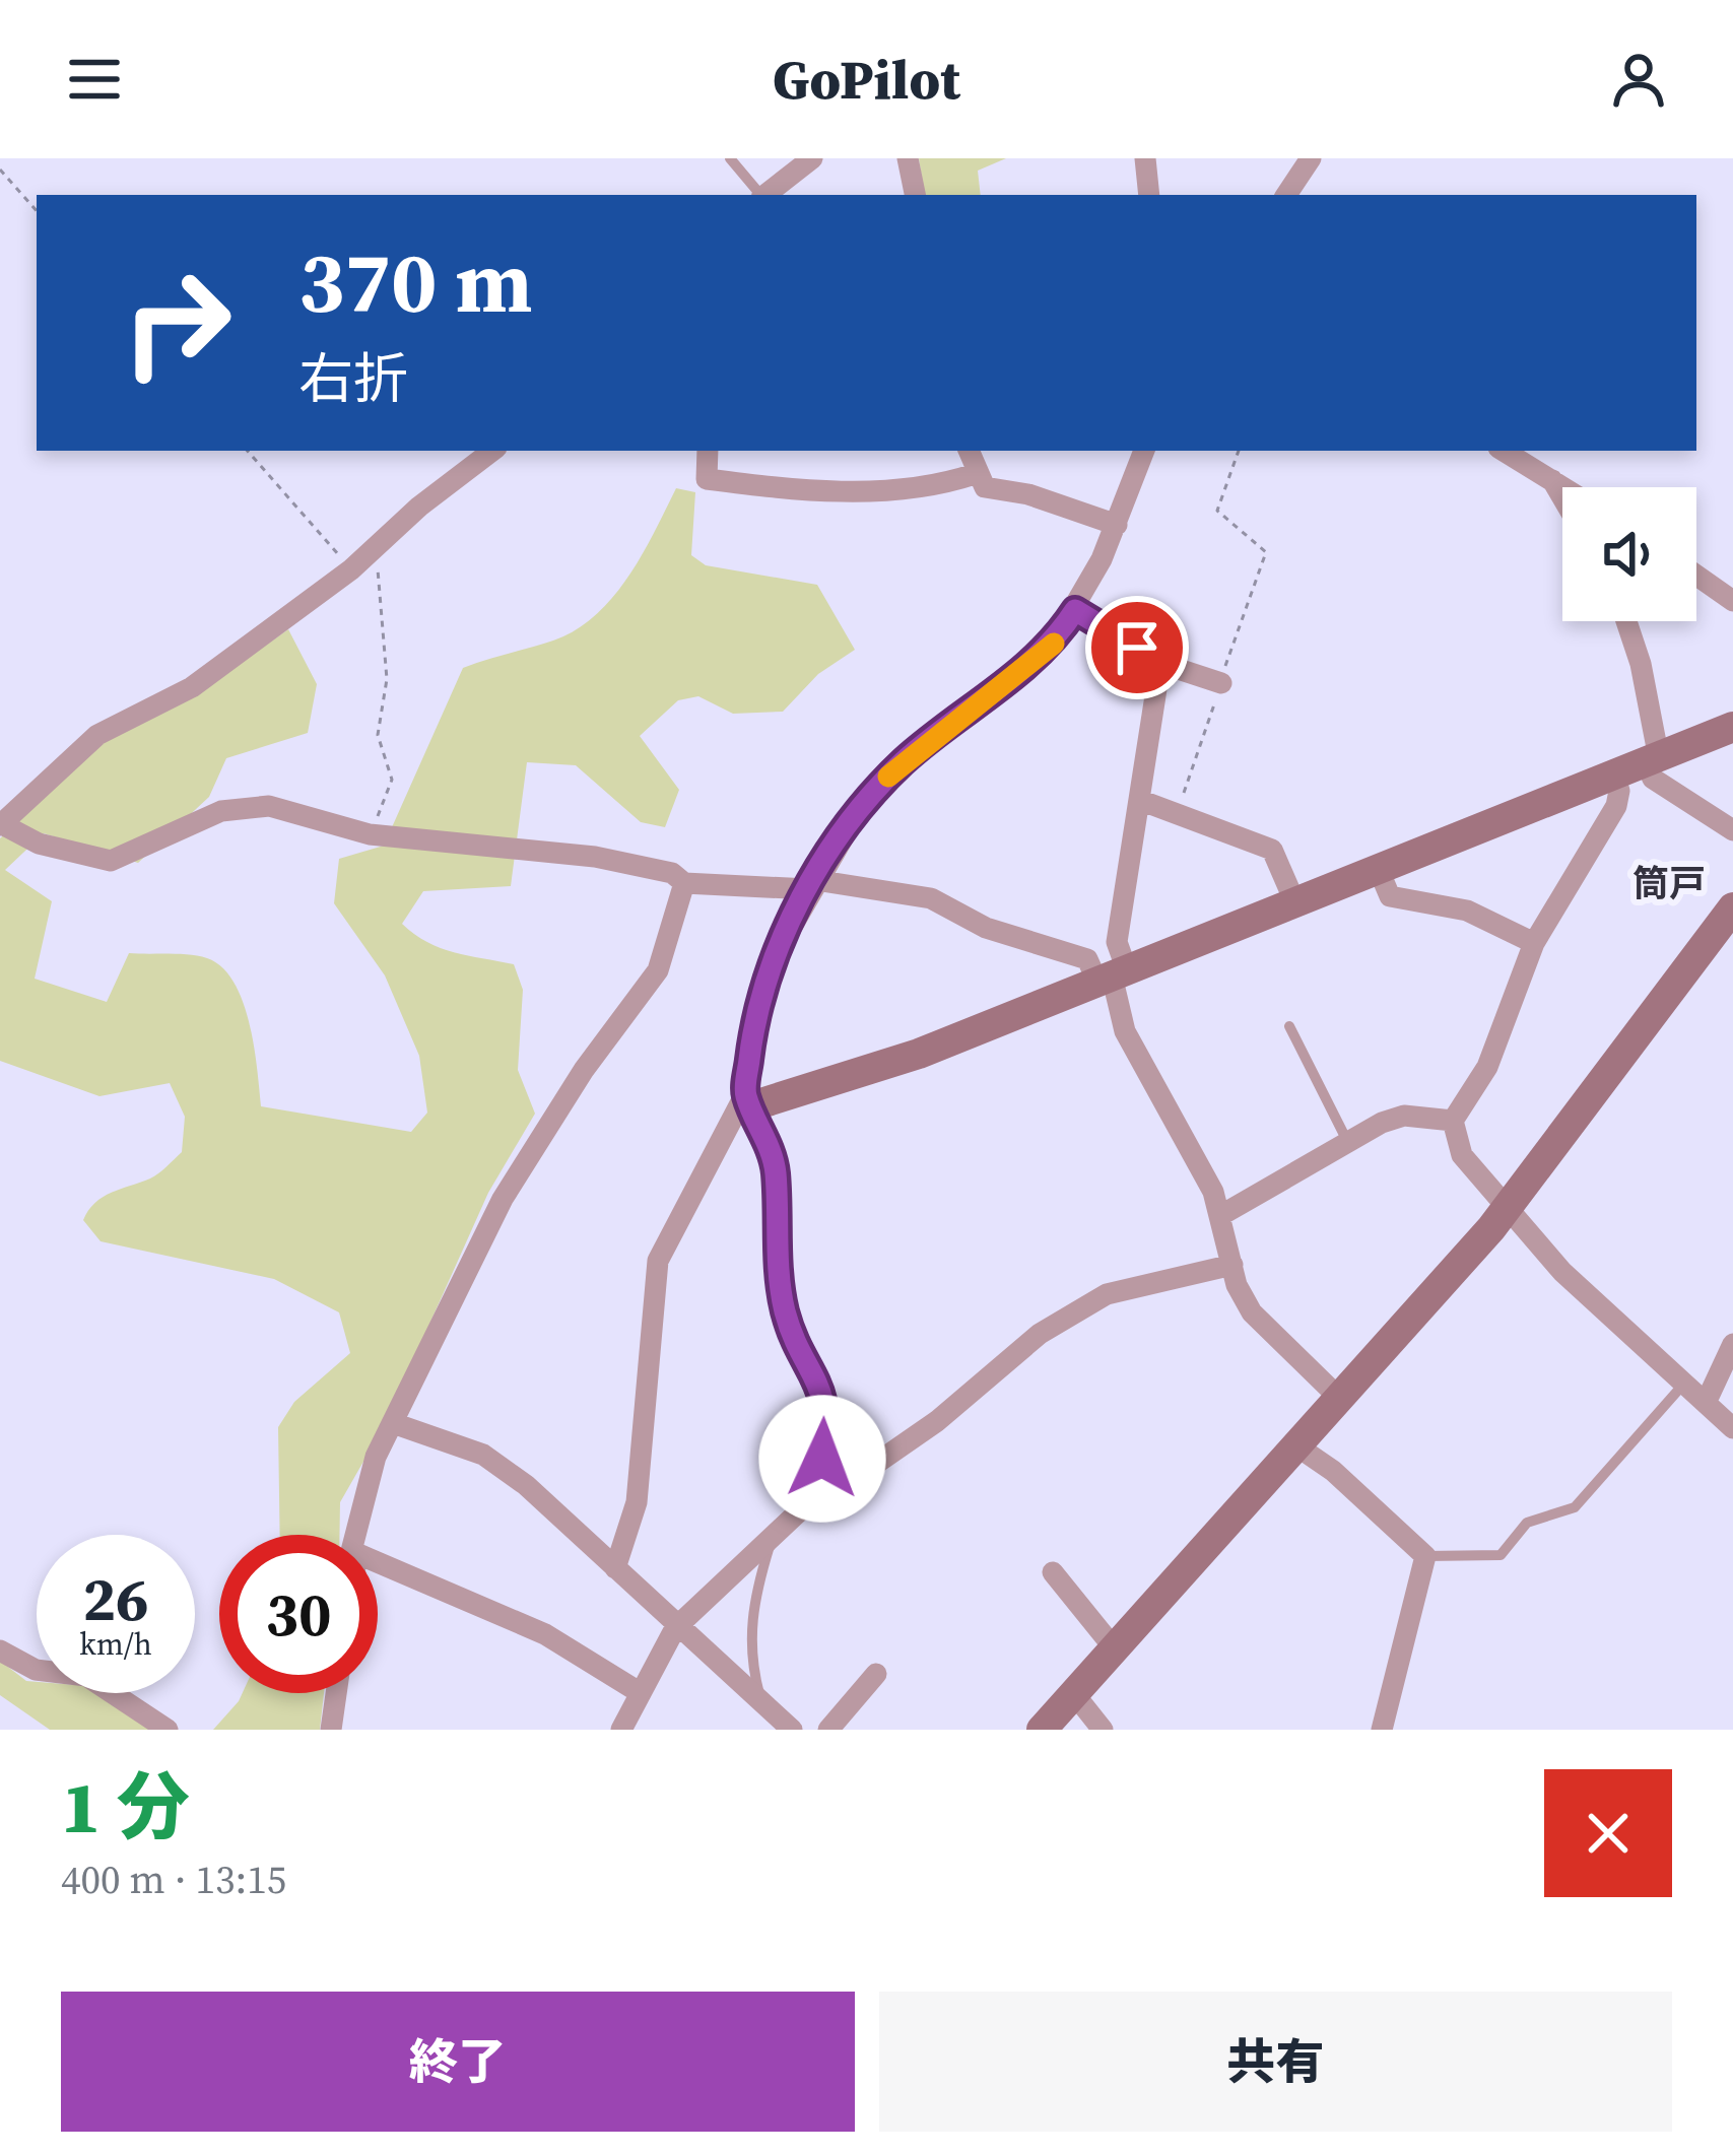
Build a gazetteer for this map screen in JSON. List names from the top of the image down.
{
  "districts": ["筒戸"],
  "page": {
    "header": "GoPilot",
    "turn": ["370 m", "右折"],
    "speed": "26 km/h",
    "limit": "30",
    "heading": ["1 分", "400 m · 13:15"],
    "buttons": ["終了", "共有"]
  }
}
